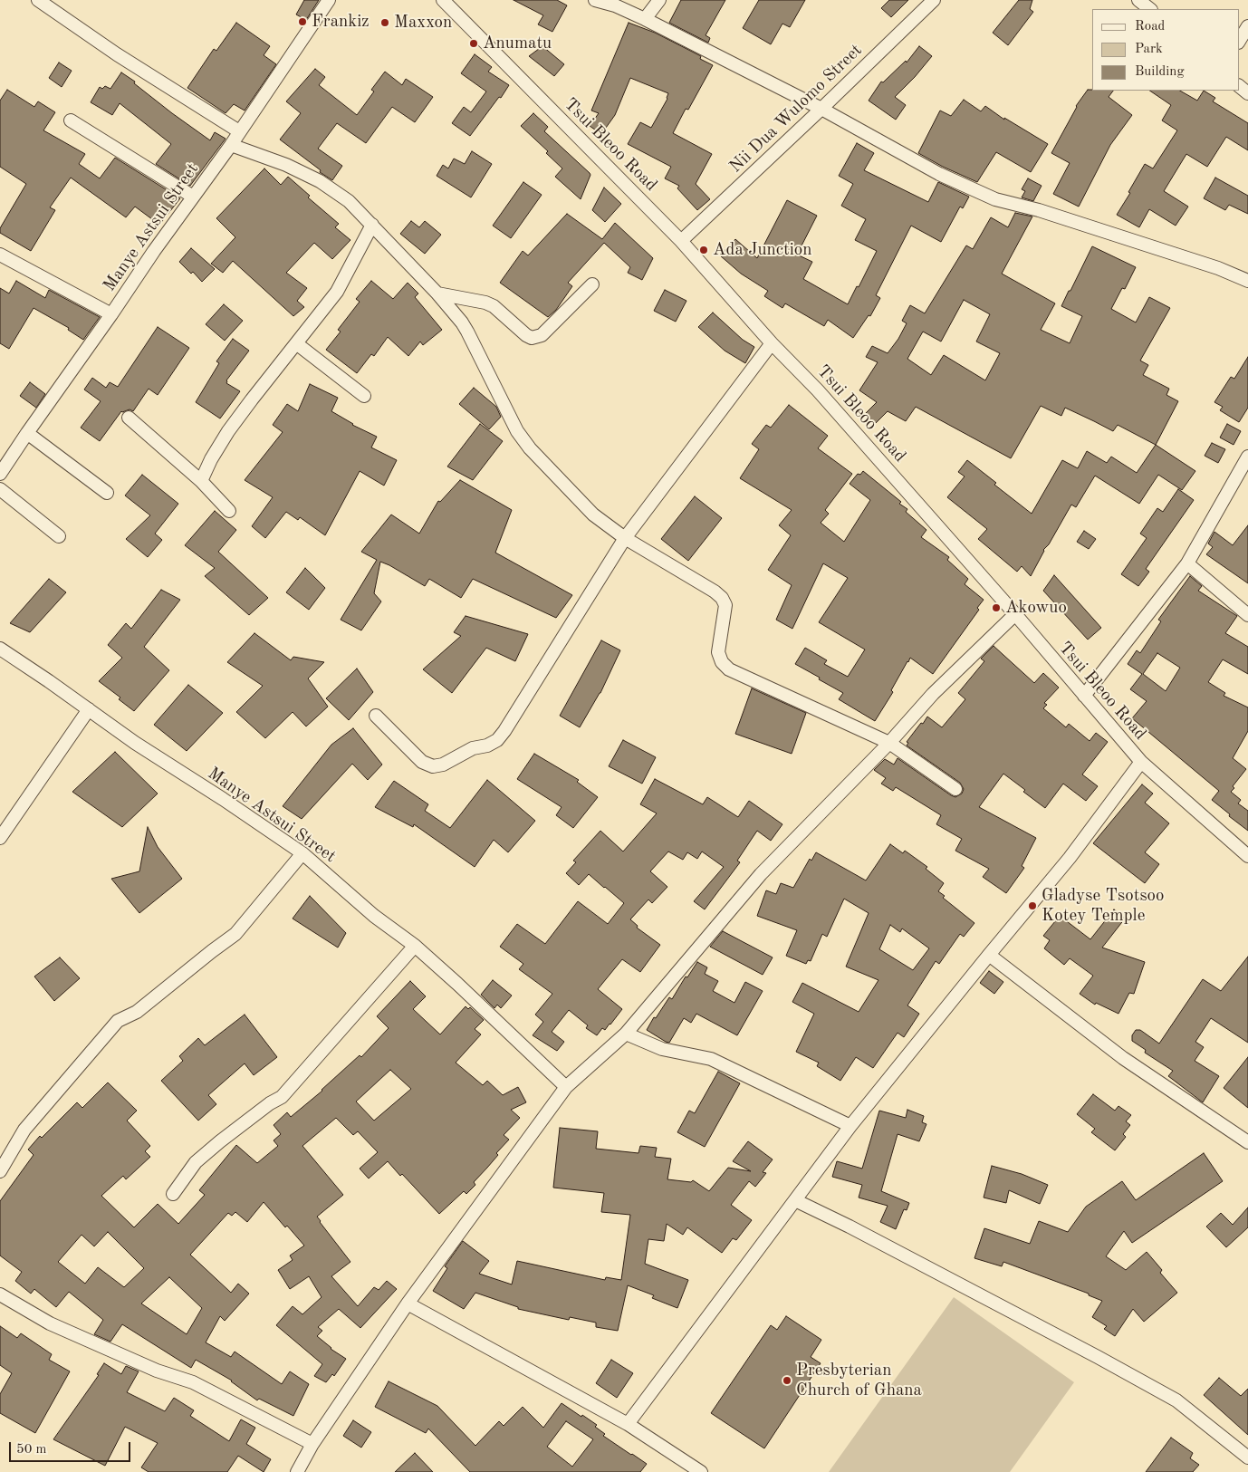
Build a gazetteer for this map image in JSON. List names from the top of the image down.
{
  "streets": {
    "street": ["Nii Dua Wulomo Street", "Tsui Bleoo Road", "Manye Astsui Street"]
  },
  "crossings": [
    ["Nii Dua Wulomo Street", "Tsui Bleoo Road"]
  ],
  "places": [
    "Frankiz",
    "Maxxon",
    "Anumatu",
    "Ada Junction",
    "Akowuo",
    "Gladyse Tsotsoo Kotey Temple",
    "Presbyterian Church of Ghana"
  ],
  "legend": ["Road", "Park", "Building"],
  "scale_bar": "50 m"
}
